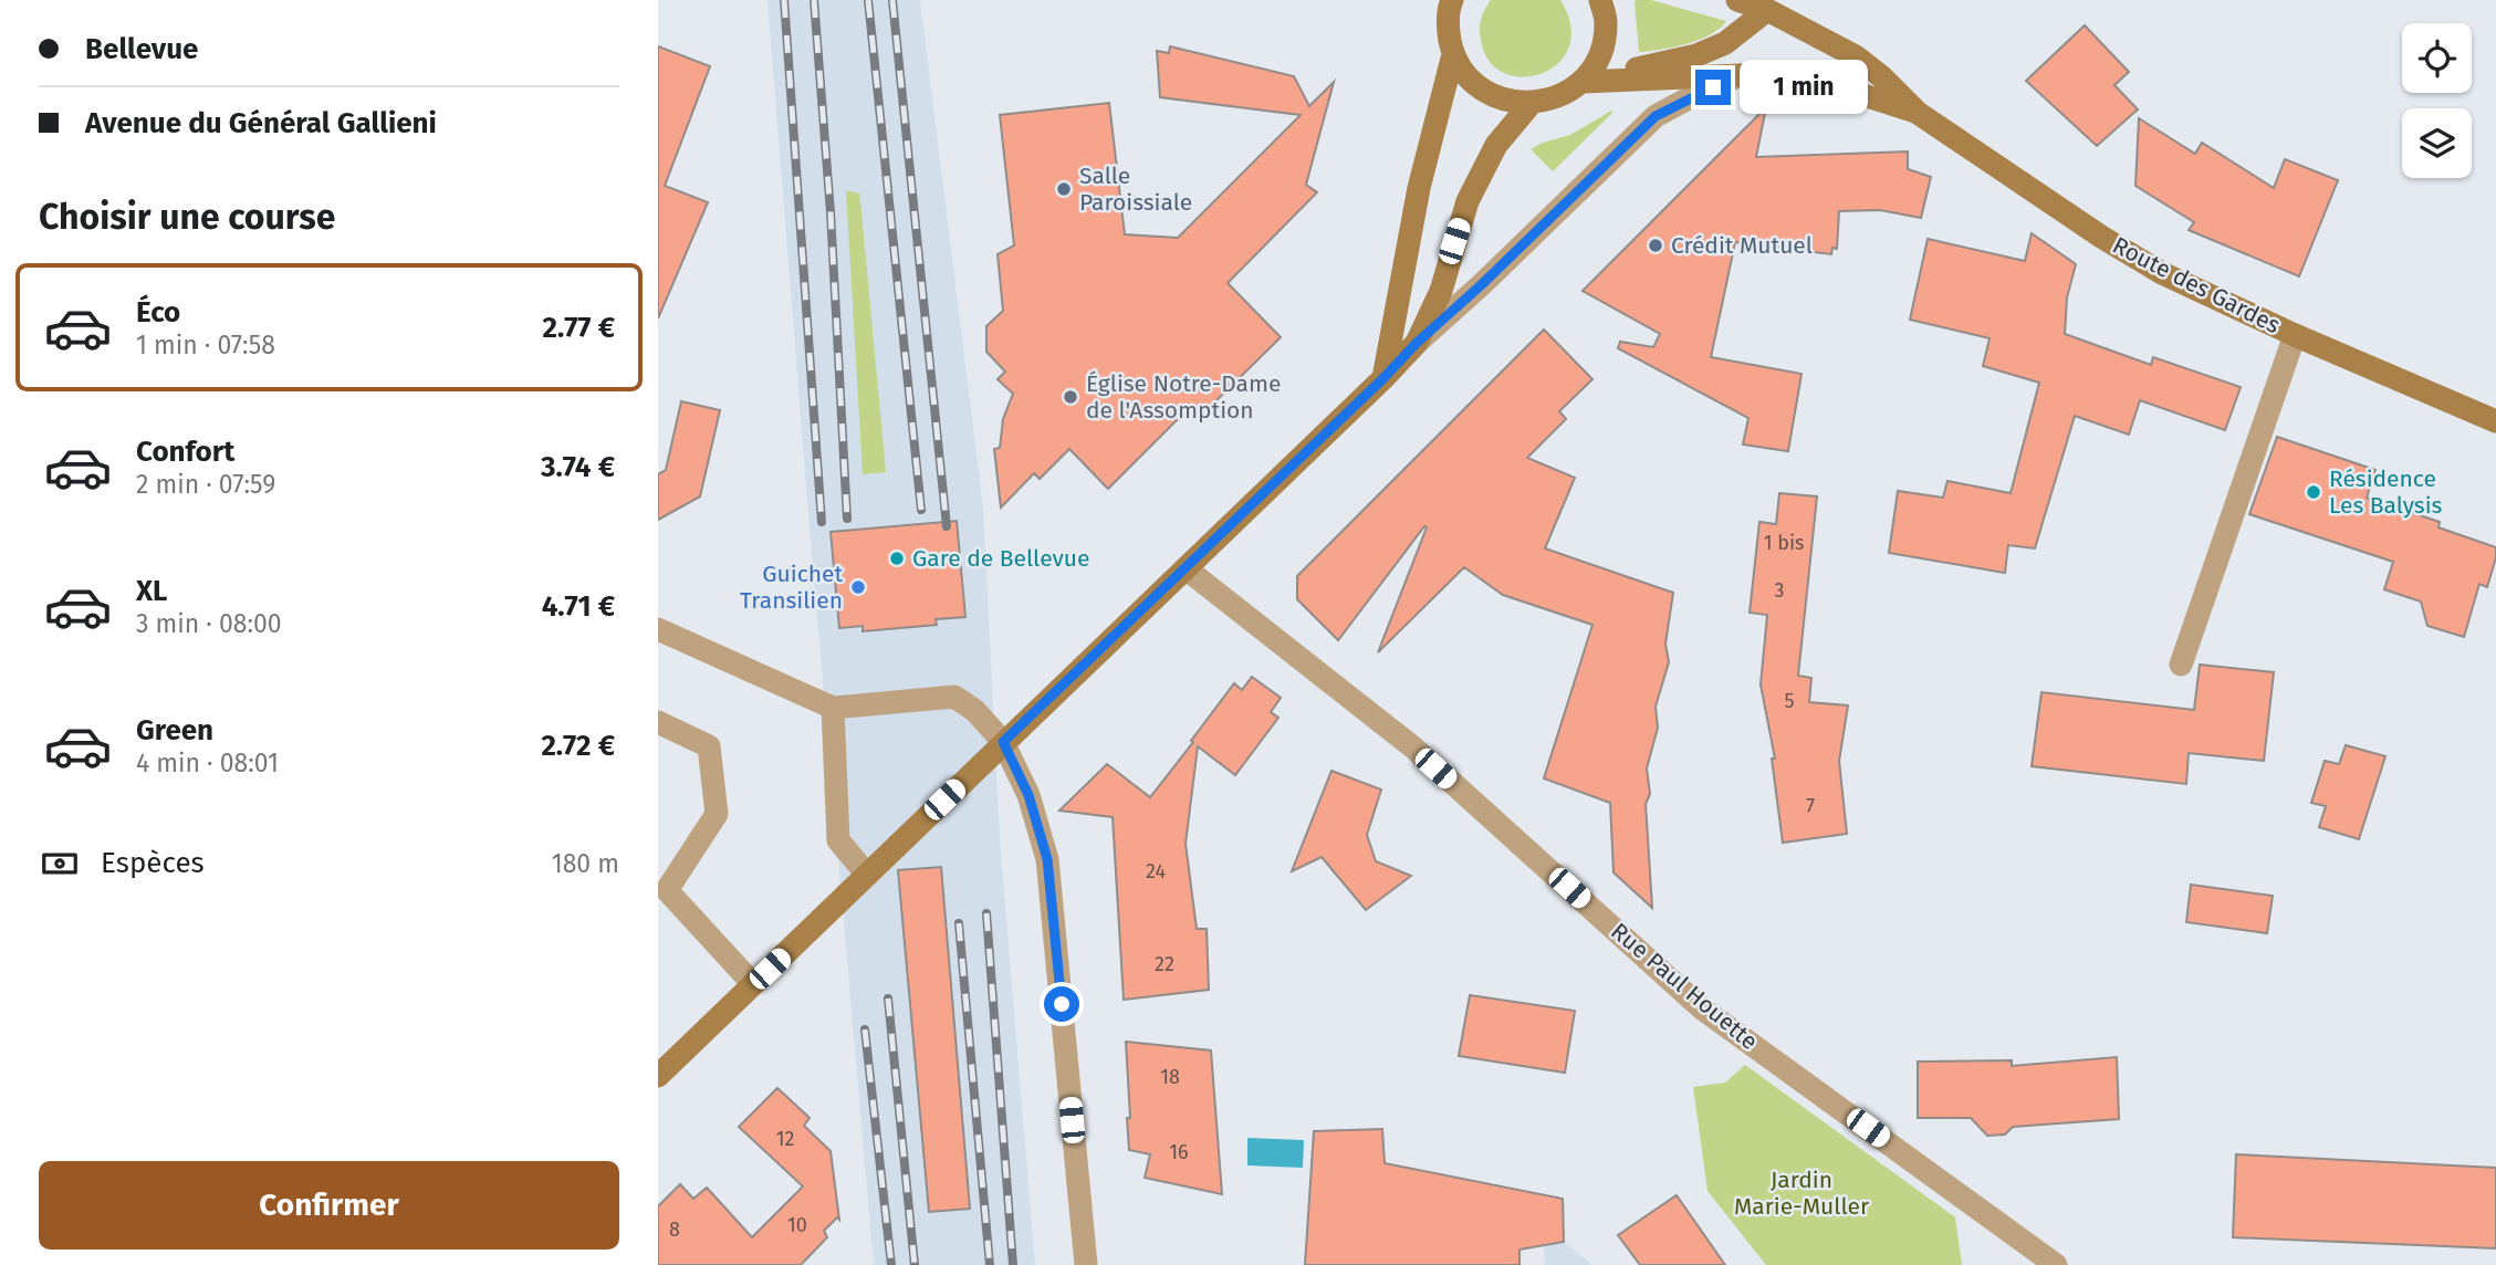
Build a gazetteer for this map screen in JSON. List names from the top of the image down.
{
  "streets": {
    "main road": ["Route des Gardes"],
    "street": ["Rue Paul Houette"]
  },
  "parks": ["Jardin Marie-Muller"],
  "places": [
    "Salle Paroissiale",
    "Crédit Mutuel",
    "Église Notre-Dame de l'Assomption",
    "Résidence Les Balysis",
    "Gare de Bellevue",
    "Guichet Transilien"
  ],
  "house_numbers": [
    "1 bis",
    "3",
    "5",
    "7",
    "24",
    "22",
    "18",
    "12",
    "16",
    "10",
    "8"
  ],
  "page": {
    "banner": ["Bellevue", "Avenue du Général Gallieni"],
    "bubble": "1 min",
    "heading": "Choisir une course",
    "list": [
      {
        "name": "Éco",
        "note": "1 min · 07:58",
        "value": "2.77 €"
      },
      {
        "name": "Confort",
        "note": "2 min · 07:59",
        "value": "3.74 €"
      },
      {
        "name": "XL",
        "note": "3 min · 08:00",
        "value": "4.71 €"
      },
      {
        "name": "Green",
        "note": "4 min · 08:01",
        "value": "2.72 €"
      }
    ],
    "pay": ["Espèces", "180 m"],
    "buttons": "Confirmer"
  }
}
